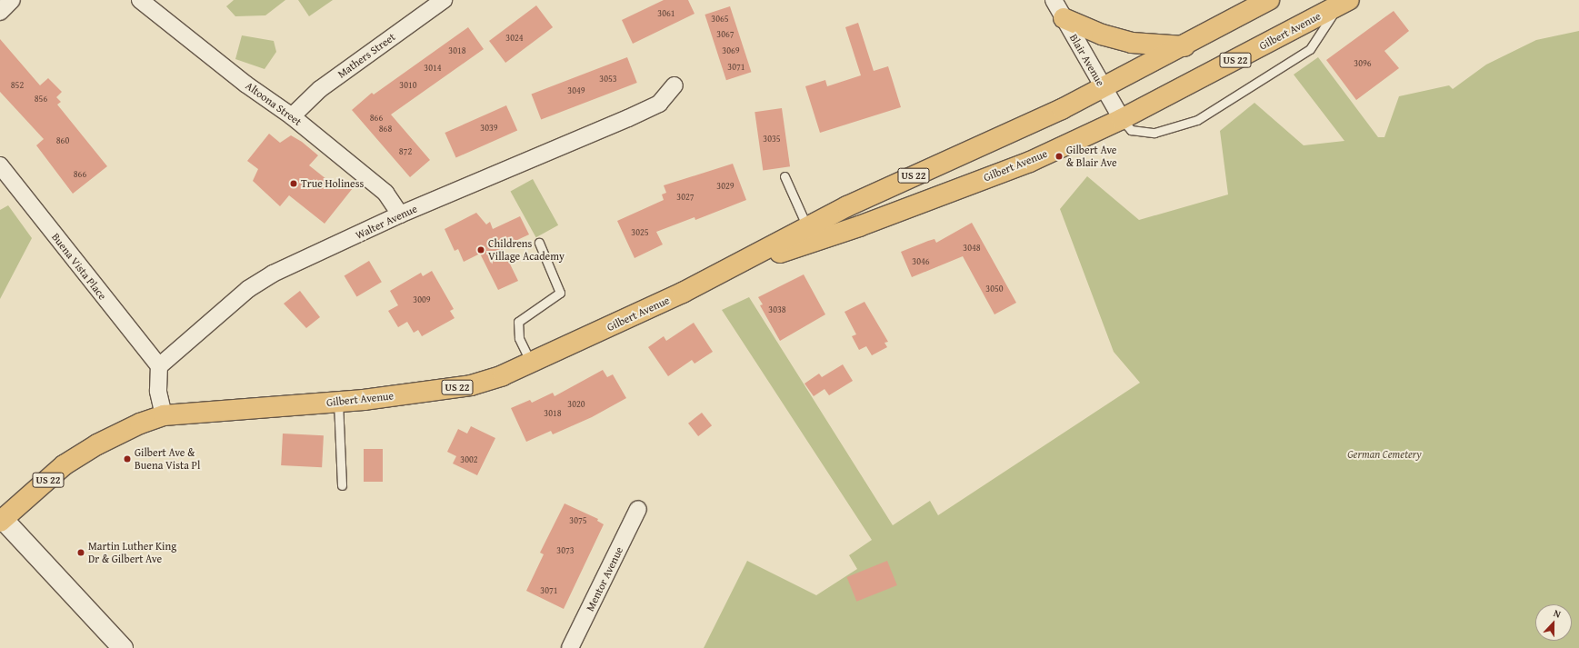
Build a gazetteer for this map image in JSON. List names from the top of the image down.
{
  "streets": {
    "main road": ["Gilbert Avenue", "US 22"],
    "street": [
      "Mathers Street",
      "Blair Avenue",
      "Altoona Street",
      "Walter Avenue",
      "Buena Vista Place",
      "Mentor Avenue"
    ]
  },
  "crossings": [
    ["Gilbert Avenue", "Blair Avenue"],
    ["Mathers Street", "Altoona Street"],
    ["Altoona Street", "Walter Avenue"],
    ["Walter Avenue", "Buena Vista Place"]
  ],
  "parks": ["German Cemetery"],
  "places": [
    "Gilbert Ave & Blair Ave",
    "True Holiness",
    "Childrens Village Academy",
    "Gilbert Ave & Buena Vista Pl",
    "Martin Luther King Dr & Gilbert Ave"
  ],
  "house_numbers": [
    "3061",
    "3065",
    "3067",
    "3024",
    "3018",
    "3069",
    "3096",
    "3071",
    "3014",
    "3053",
    "852",
    "3010",
    "3049",
    "856",
    "866",
    "3039",
    "868",
    "3035",
    "860",
    "872",
    "866",
    "3029",
    "3027",
    "3025",
    "3048",
    "3046",
    "3050",
    "3009",
    "3038",
    "3020",
    "3018",
    "3002",
    "3075",
    "3073",
    "3071"
  ],
  "north": "top"
}
